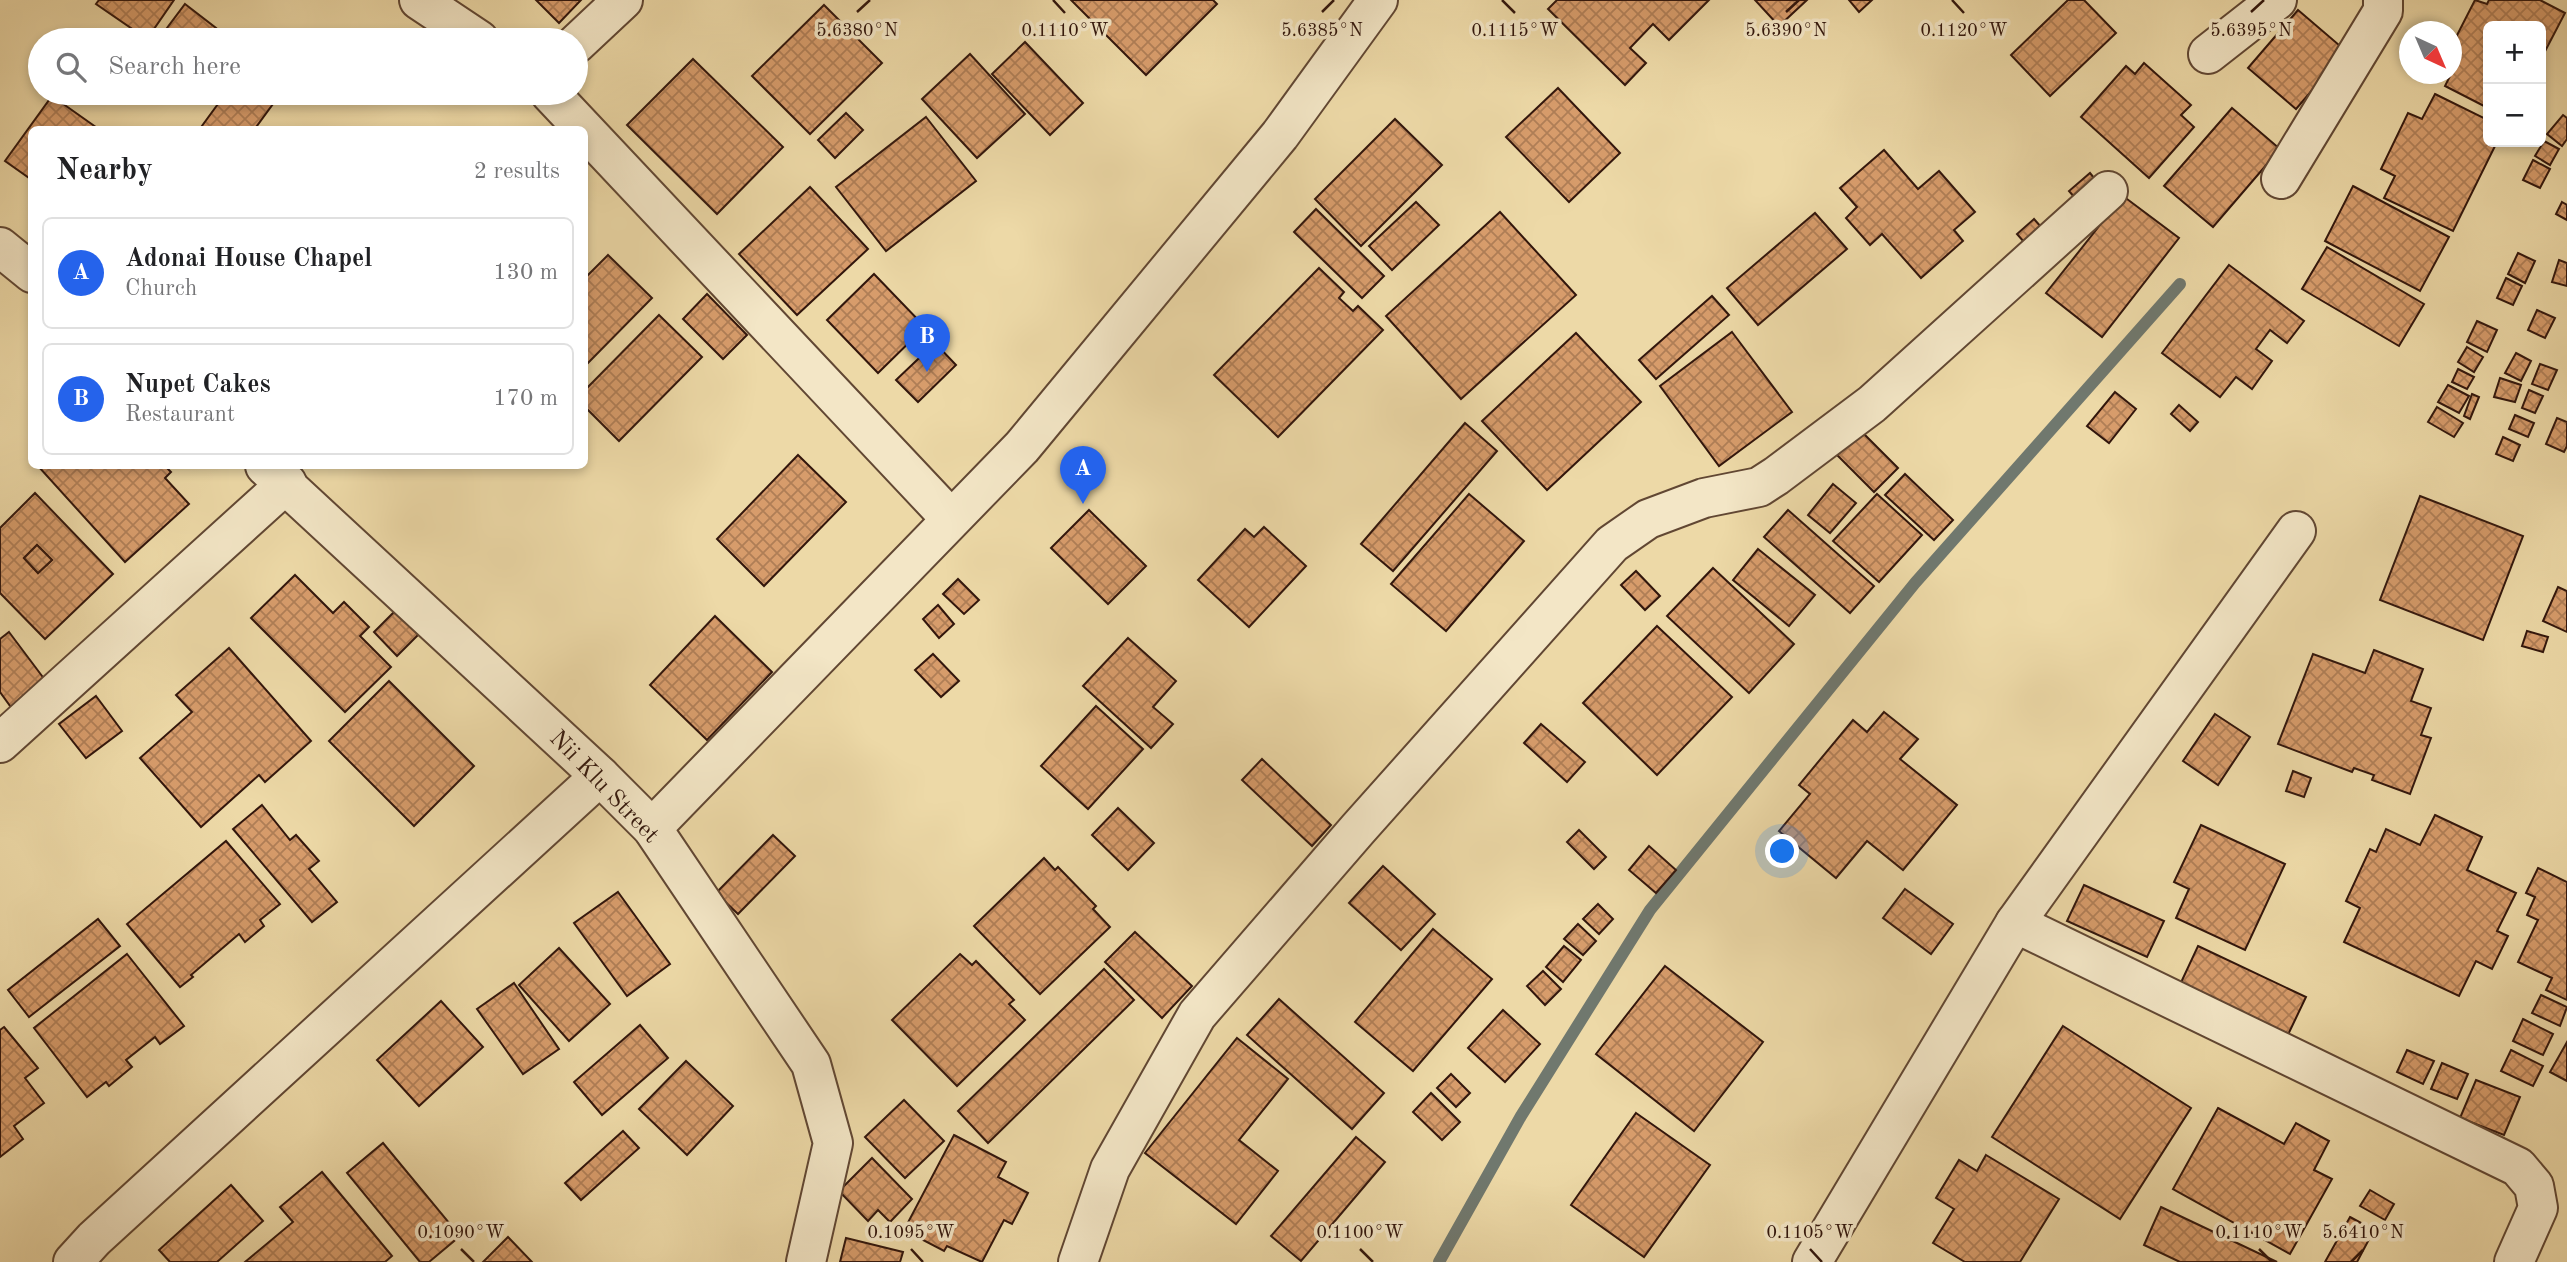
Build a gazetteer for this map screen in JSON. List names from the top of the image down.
{
  "streets": {
    "street": ["Nii Klu Street"]
  },
  "north": "bottom right",
  "page": {
    "map_buttons": ["+", "−"],
    "search": "Search here",
    "heading": ["Nearby", "2 results"],
    "list": [
      {
        "mark": "A",
        "name": "Adonai House Chapel",
        "note": "Church",
        "value": "130 m"
      },
      {
        "mark": "B",
        "name": "Nupet Cakes",
        "note": "Restaurant",
        "value": "170 m"
      }
    ],
    "pins": ["B", "A"]
  },
  "coordinates": [
    "5.6380°N",
    "5.6385°N",
    "5.6390°N",
    "5.6395°N",
    "0.1110°W",
    "0.1115°W",
    "0.1120°W",
    "0.1090°W",
    "0.1095°W",
    "0.1100°W",
    "0.1105°W",
    "5.6410°N"
  ]
}
